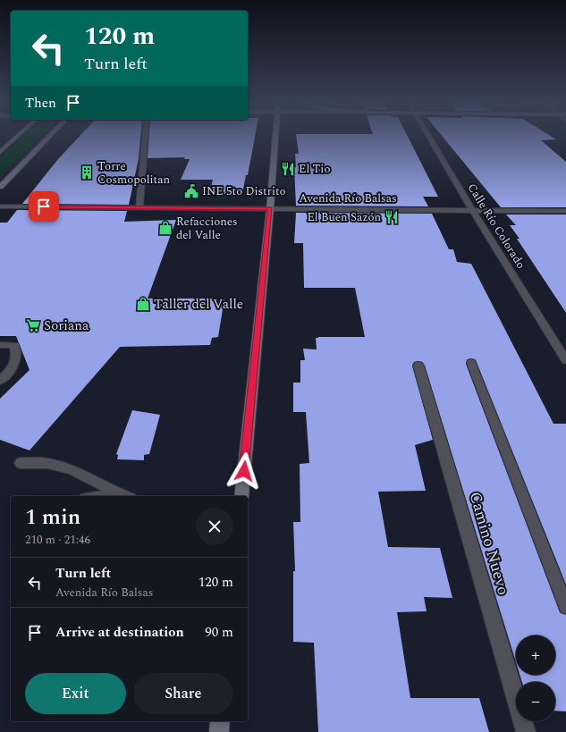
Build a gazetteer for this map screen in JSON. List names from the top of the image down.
{
  "streets": {
    "street": ["Avenida Río Balsas", "Calle Río Colorado", "Camino Nuevo"]
  },
  "crossings": [
    ["Avenida Río Balsas", "Calle Río Colorado"]
  ],
  "places": {
    "restaurant": ["El Tio", "El Buen Sazón"],
    "building": ["Torre Cosmopolitan"],
    "public building": ["INE 5to Distrito"],
    "shop": ["Refacciones del Valle", "Taller del Valle"],
    "supermarket": ["Soriana"]
  },
  "page": {
    "turn": ["120 m", "Turn left"],
    "then": "Then",
    "heading": ["1 min", "210 m · 21:46"],
    "list": [
      {
        "name": "Turn left",
        "note": "Avenida Río Balsas",
        "value": "120 m"
      },
      {
        "name": "Arrive at destination",
        "value": "90 m"
      }
    ],
    "map_buttons": ["+", "−"],
    "buttons": ["Exit", "Share"]
  }
}
